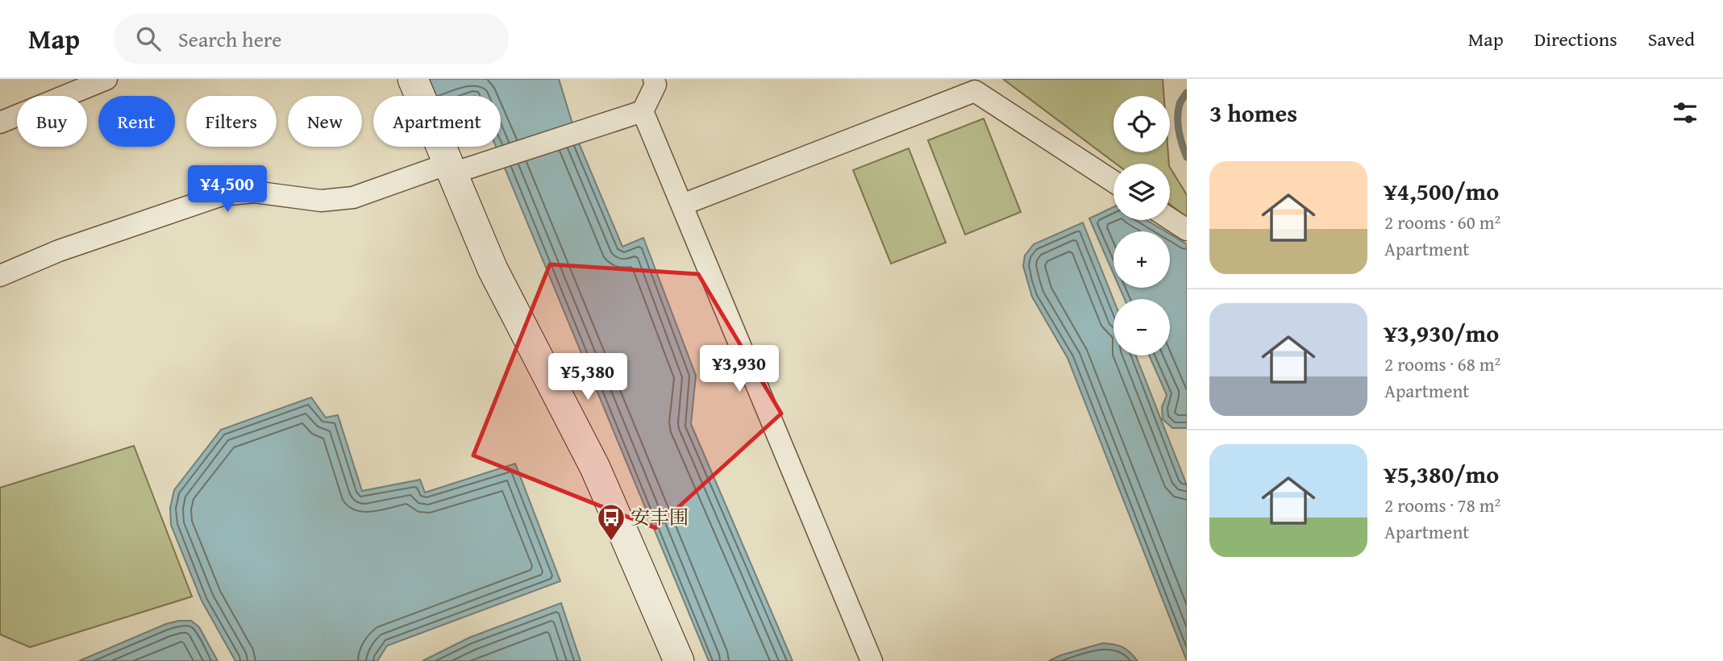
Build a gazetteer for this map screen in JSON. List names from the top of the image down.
{
  "places": {
    "bus stop": ["安丰围"]
  },
  "page": {
    "header": "Map",
    "search": "Search here",
    "nav": ["Map", "Directions", "Saved"],
    "heading": "3 homes",
    "map_buttons": ["+", "−"],
    "chip": [
      "Buy",
      "Rent",
      "Filters",
      "New",
      "Apartment"
    ],
    "list": [
      {
        "name": "¥4,500/mo",
        "note": "2 rooms · 60 m² · Apartment"
      },
      {
        "name": "¥3,930/mo",
        "note": "2 rooms · 68 m² · Apartment"
      },
      {
        "name": "¥5,380/mo",
        "note": "2 rooms · 78 m² · Apartment"
      }
    ],
    "price": ["¥4,500", "¥3,930", "¥5,380"]
  }
}
